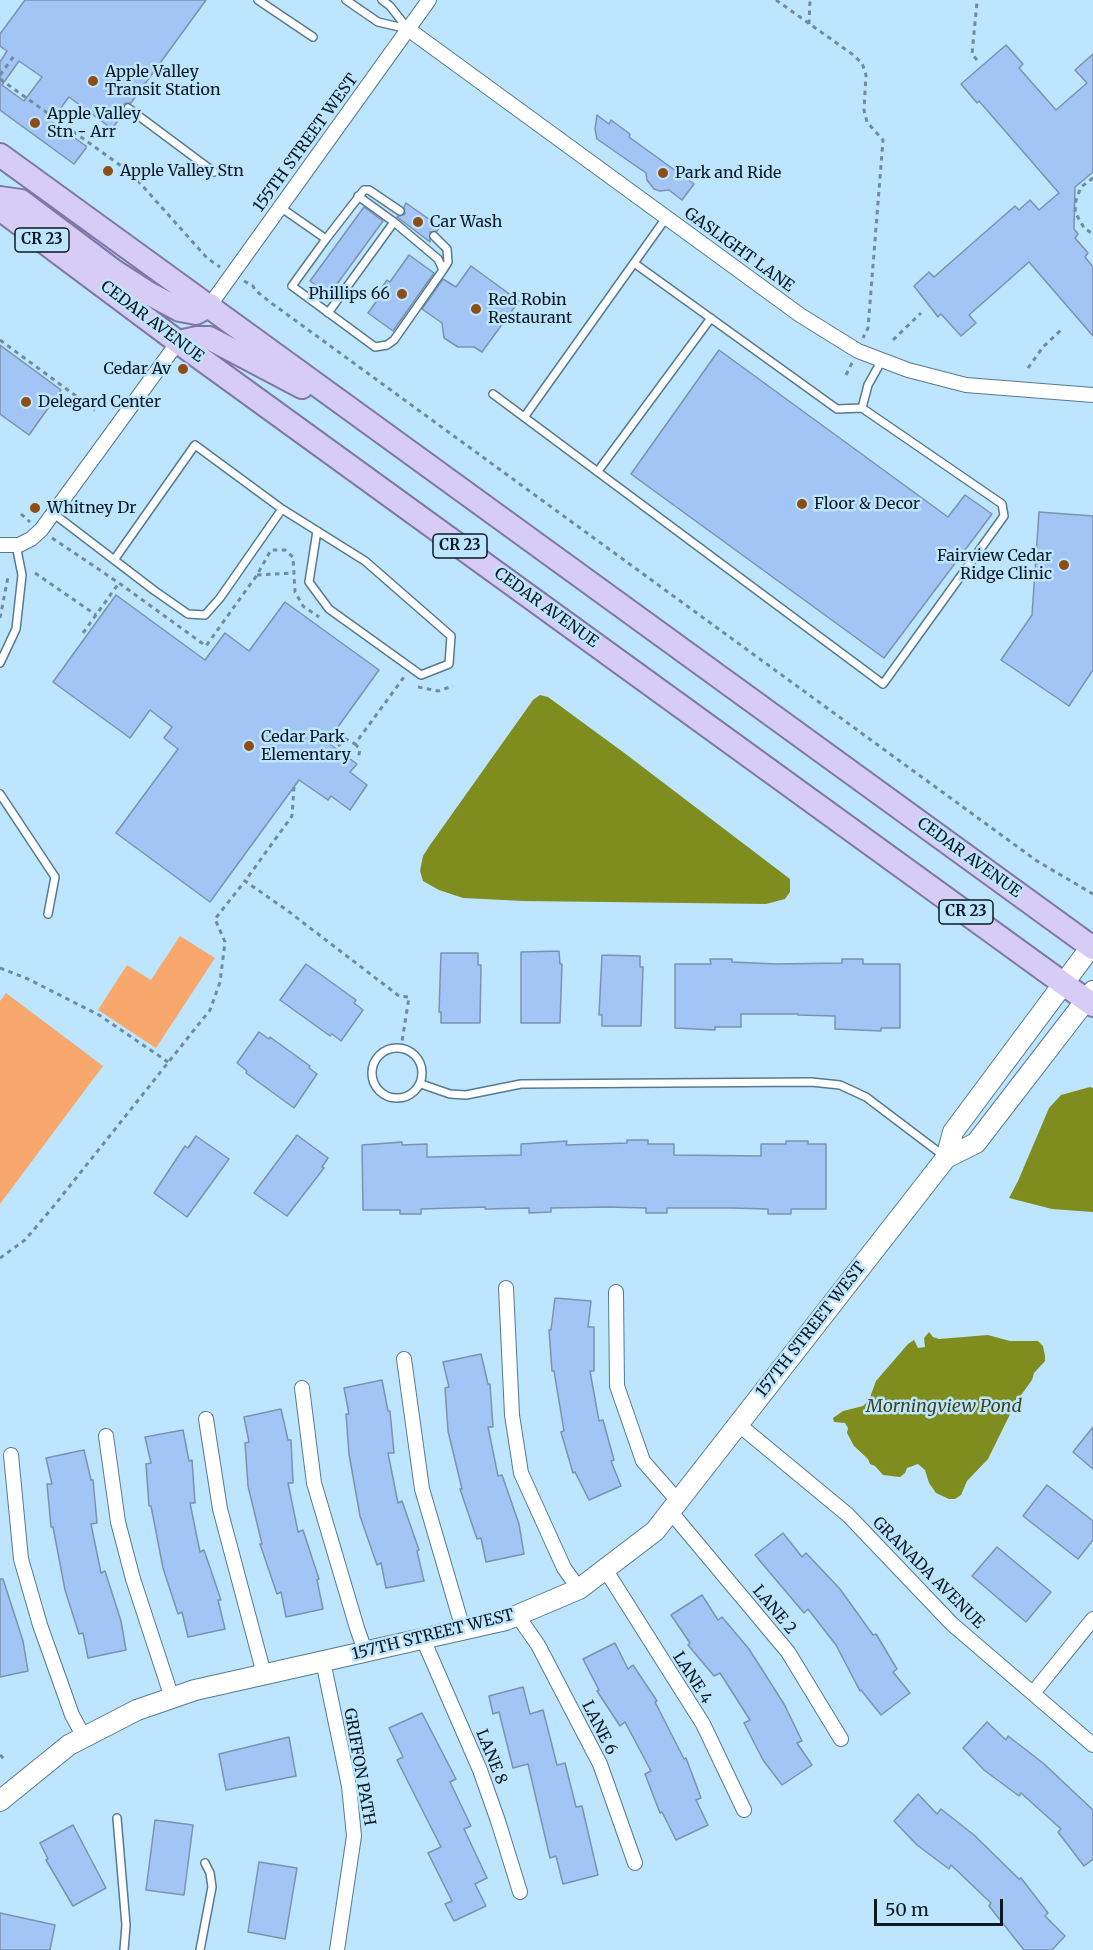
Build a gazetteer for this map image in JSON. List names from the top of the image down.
{
  "streets": {
    "main road": ["CR 23", "CEDAR AVENUE"],
    "street": [
      "155TH STREET WEST",
      "GASLIGHT LANE",
      "157TH STREET WEST",
      "GRANADA AVENUE",
      "LANE 2",
      "LANE 4",
      "LANE 6",
      "LANE 8",
      "GRIFFON PATH"
    ]
  },
  "crossings": [
    ["155TH STREET WEST", "GASLIGHT LANE"],
    ["155TH STREET WEST", "CEDAR AVENUE"],
    ["CEDAR AVENUE", "157TH STREET WEST"],
    ["157TH STREET WEST", "GRANADA AVENUE"],
    ["157TH STREET WEST", "LANE 2"],
    ["157TH STREET WEST", "LANE 4"],
    ["157TH STREET WEST", "LANE 6"],
    ["157TH STREET WEST", "LANE 8"],
    ["157TH STREET WEST", "GRIFFON PATH"]
  ],
  "water": ["Morningview Pond"],
  "places": [
    "Apple Valley Transit Station",
    "Apple Valley Stn - Arr",
    "Apple Valley Stn",
    "Park and Ride",
    "Car Wash",
    "Phillips 66",
    "Red Robin Restaurant",
    "Cedar Av",
    "Delegard Center",
    "Floor & Decor",
    "Whitney Dr",
    "Fairview Cedar Ridge Clinic",
    "Cedar Park Elementary"
  ],
  "scale_bar": "50 m"
}
